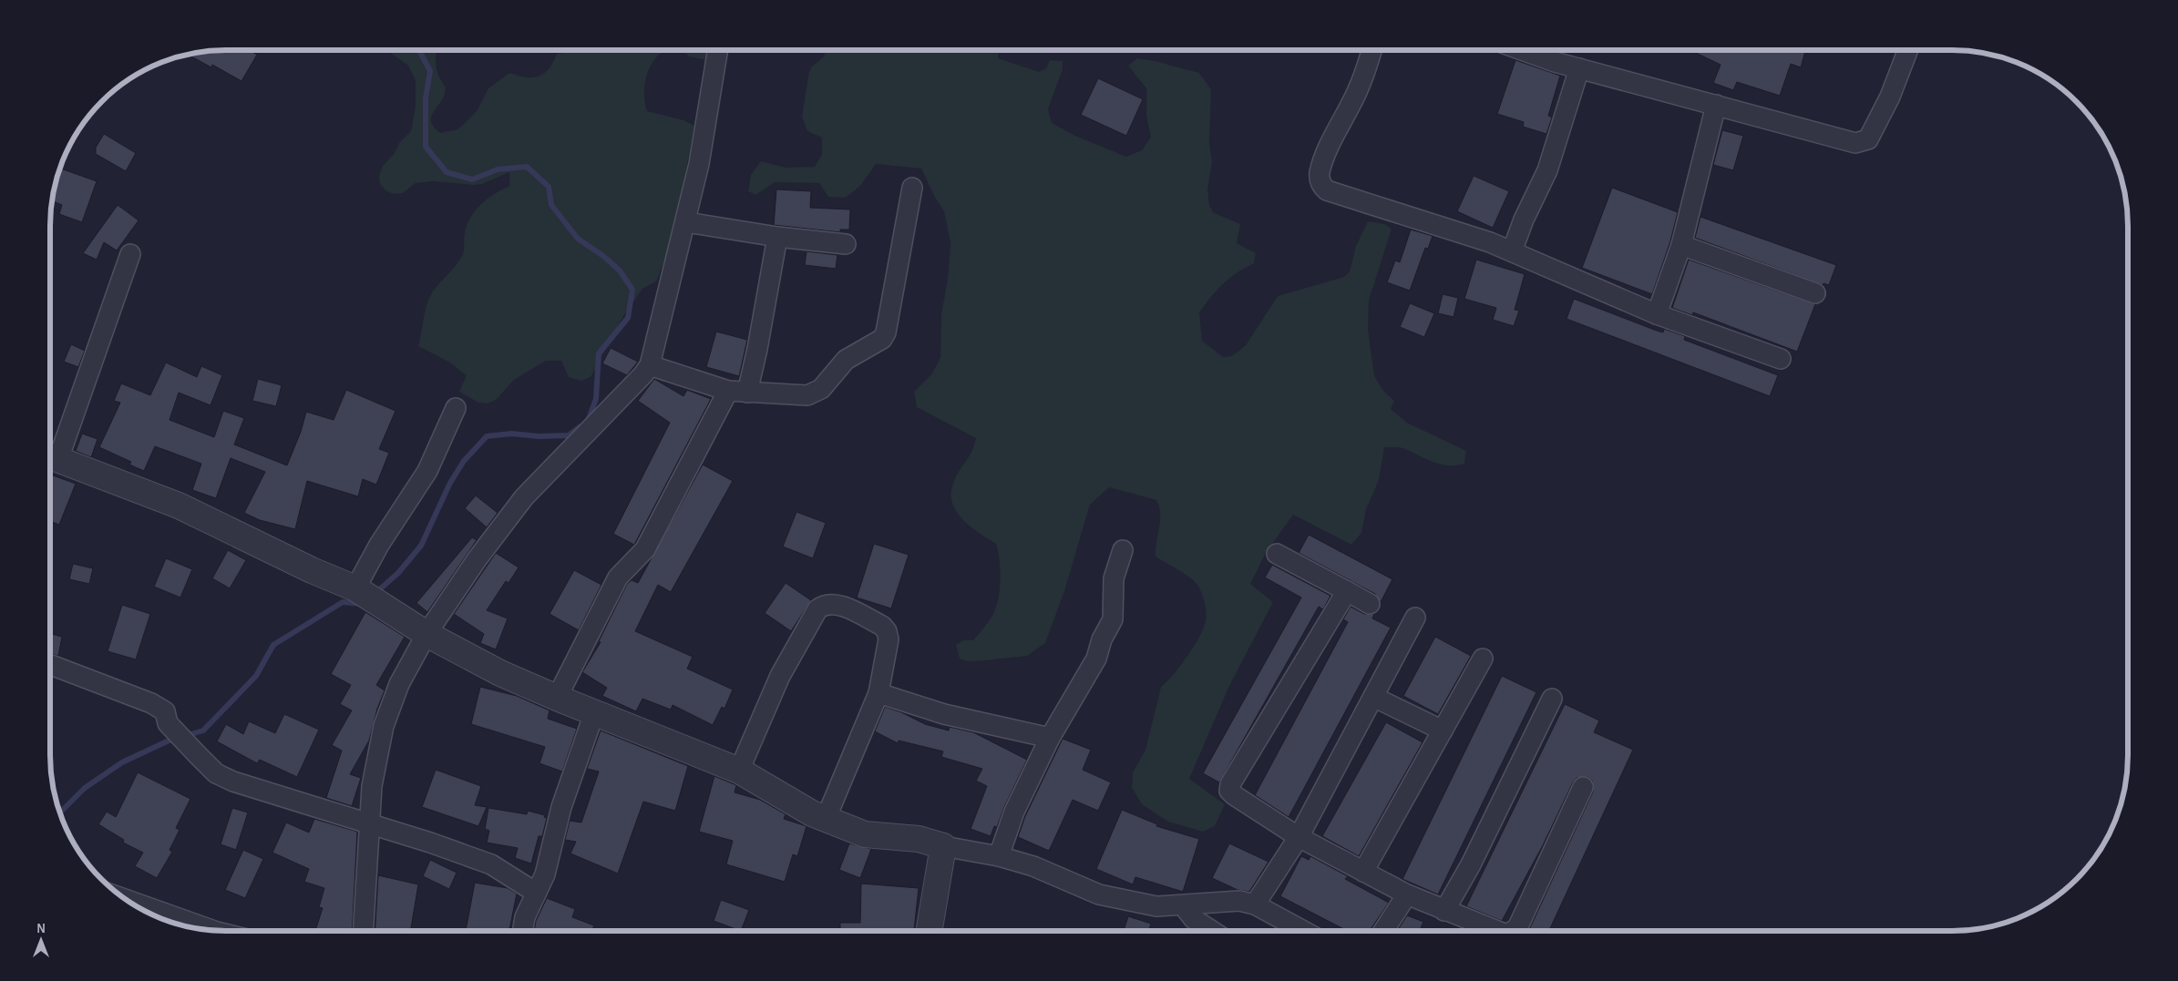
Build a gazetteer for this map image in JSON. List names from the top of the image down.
{
  "north": "top"
}
